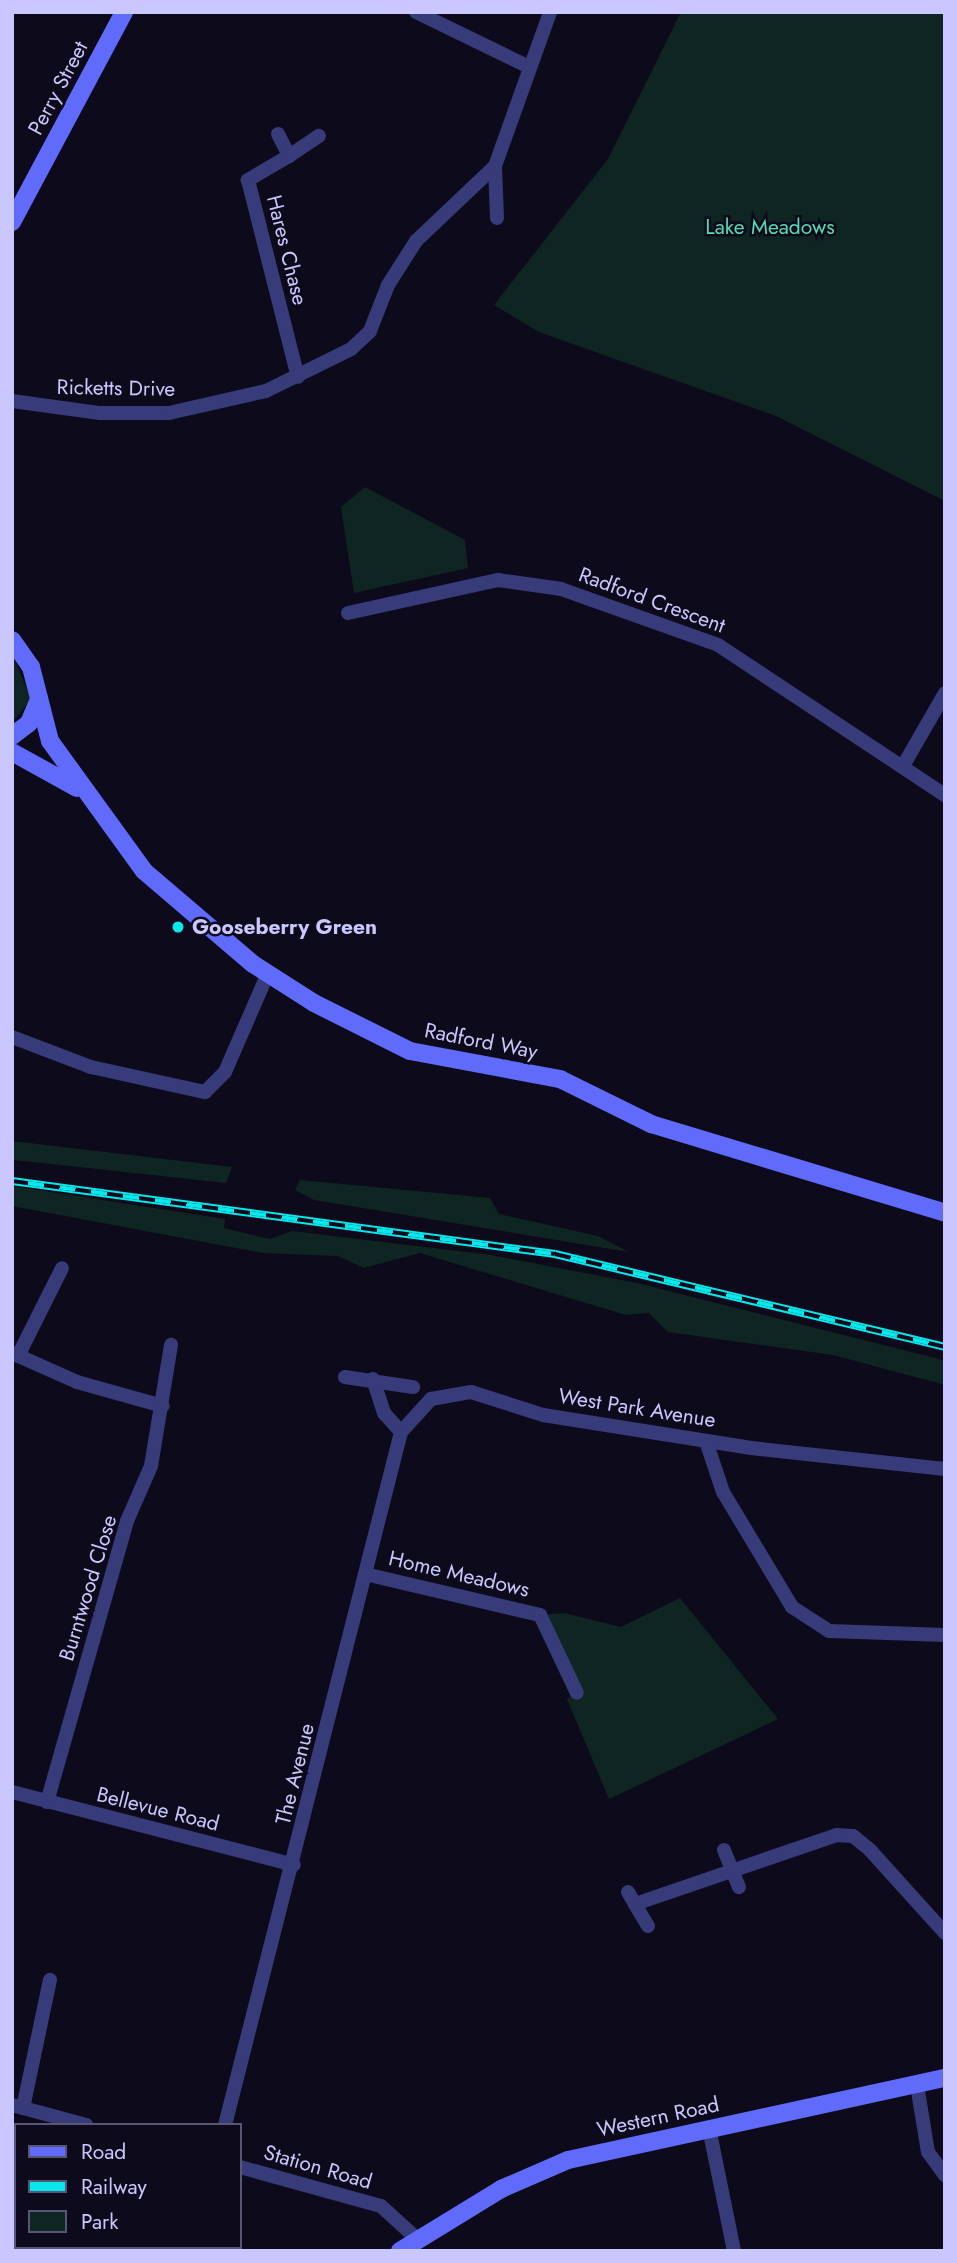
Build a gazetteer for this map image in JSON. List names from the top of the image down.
{
  "streets": {
    "street": [
      "Perry Street",
      "Hares Chase",
      "Ricketts Drive",
      "Radford Crescent",
      "Radford Way",
      "West Park Avenue",
      "Home Meadows",
      "Burntwood Close",
      "The Avenue",
      "Bellevue Road",
      "Western Road",
      "Station Road"
    ]
  },
  "crossings": [
    ["Hares Chase", "Ricketts Drive"],
    ["West Park Avenue", "The Avenue"],
    ["Home Meadows", "The Avenue"],
    ["Burntwood Close", "Bellevue Road"],
    ["The Avenue", "Bellevue Road"],
    ["Western Road", "Station Road"]
  ],
  "parks": ["Lake Meadows"],
  "places": ["Gooseberry Green"],
  "legend": ["Road", "Railway", "Park"]
}
